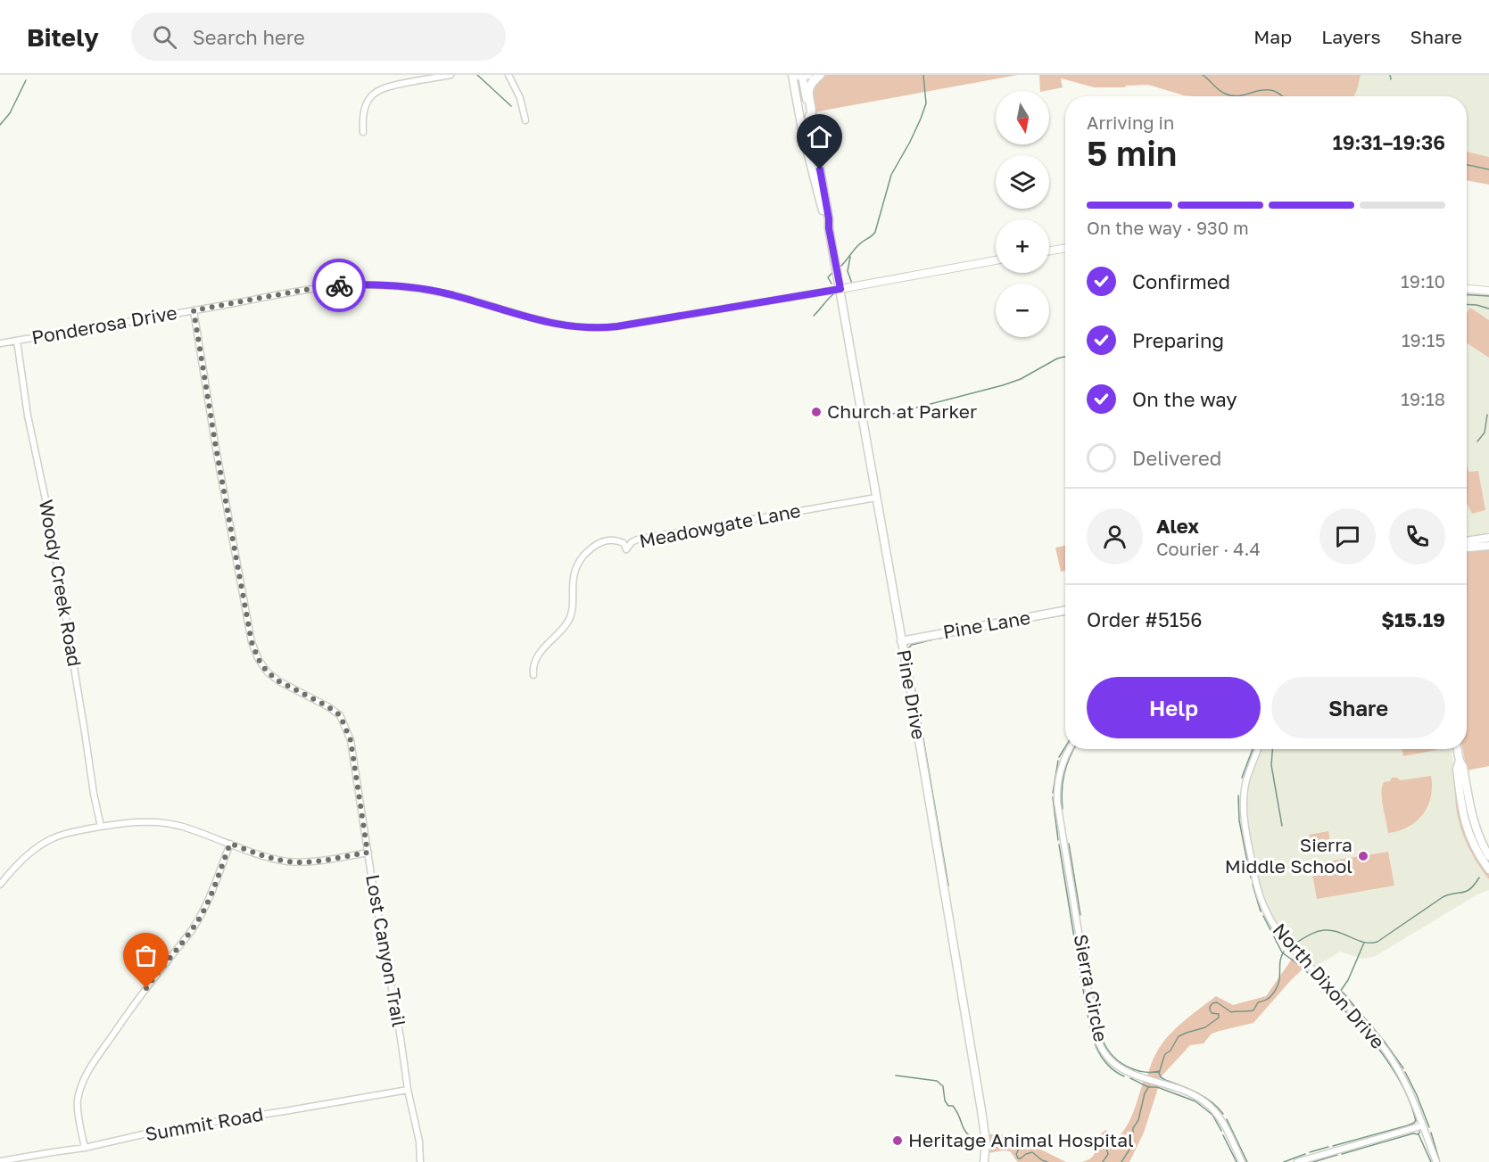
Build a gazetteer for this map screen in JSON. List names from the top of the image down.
{
  "streets": {
    "main road": ["Pine Lane", "Pine Drive"],
    "street": [
      "Ponderosa Drive",
      "Meadowgate Lane",
      "Woody Creek Road",
      "Lost Canyon Trail",
      "North Dixon Drive",
      "Sierra Circle",
      "Summit Road"
    ]
  },
  "crossings": [
    ["Ponderosa Drive", "Woody Creek Road"],
    ["Ponderosa Drive", "Pine Drive"],
    ["Ponderosa Drive", "Lost Canyon Trail"],
    ["Meadowgate Lane", "Pine Drive"],
    ["Pine Lane", "Pine Drive"],
    ["Lost Canyon Trail", "Summit Road"]
  ],
  "places": ["Church at Parker", "Sierra Middle School", "Heritage Animal Hospital"],
  "north": "bottom",
  "page": {
    "header": "Bitely",
    "search": "Search here",
    "nav": ["Map", "Layers", "Share"],
    "map_buttons": ["+", "−"],
    "heading": ["5 min", "Arriving in", "19:31–19:36"],
    "panel": [
      "Alex",
      "Courier · 4.4",
      "Order #5156",
      "$15.19"
    ],
    "bar": "On the way · 930 m",
    "list": [
      ["Confirmed", "19:10"],
      ["Preparing", "19:15"],
      ["On the way", "19:18"],
      "Delivered"
    ],
    "buttons": ["Help", "Share"]
  }
}
